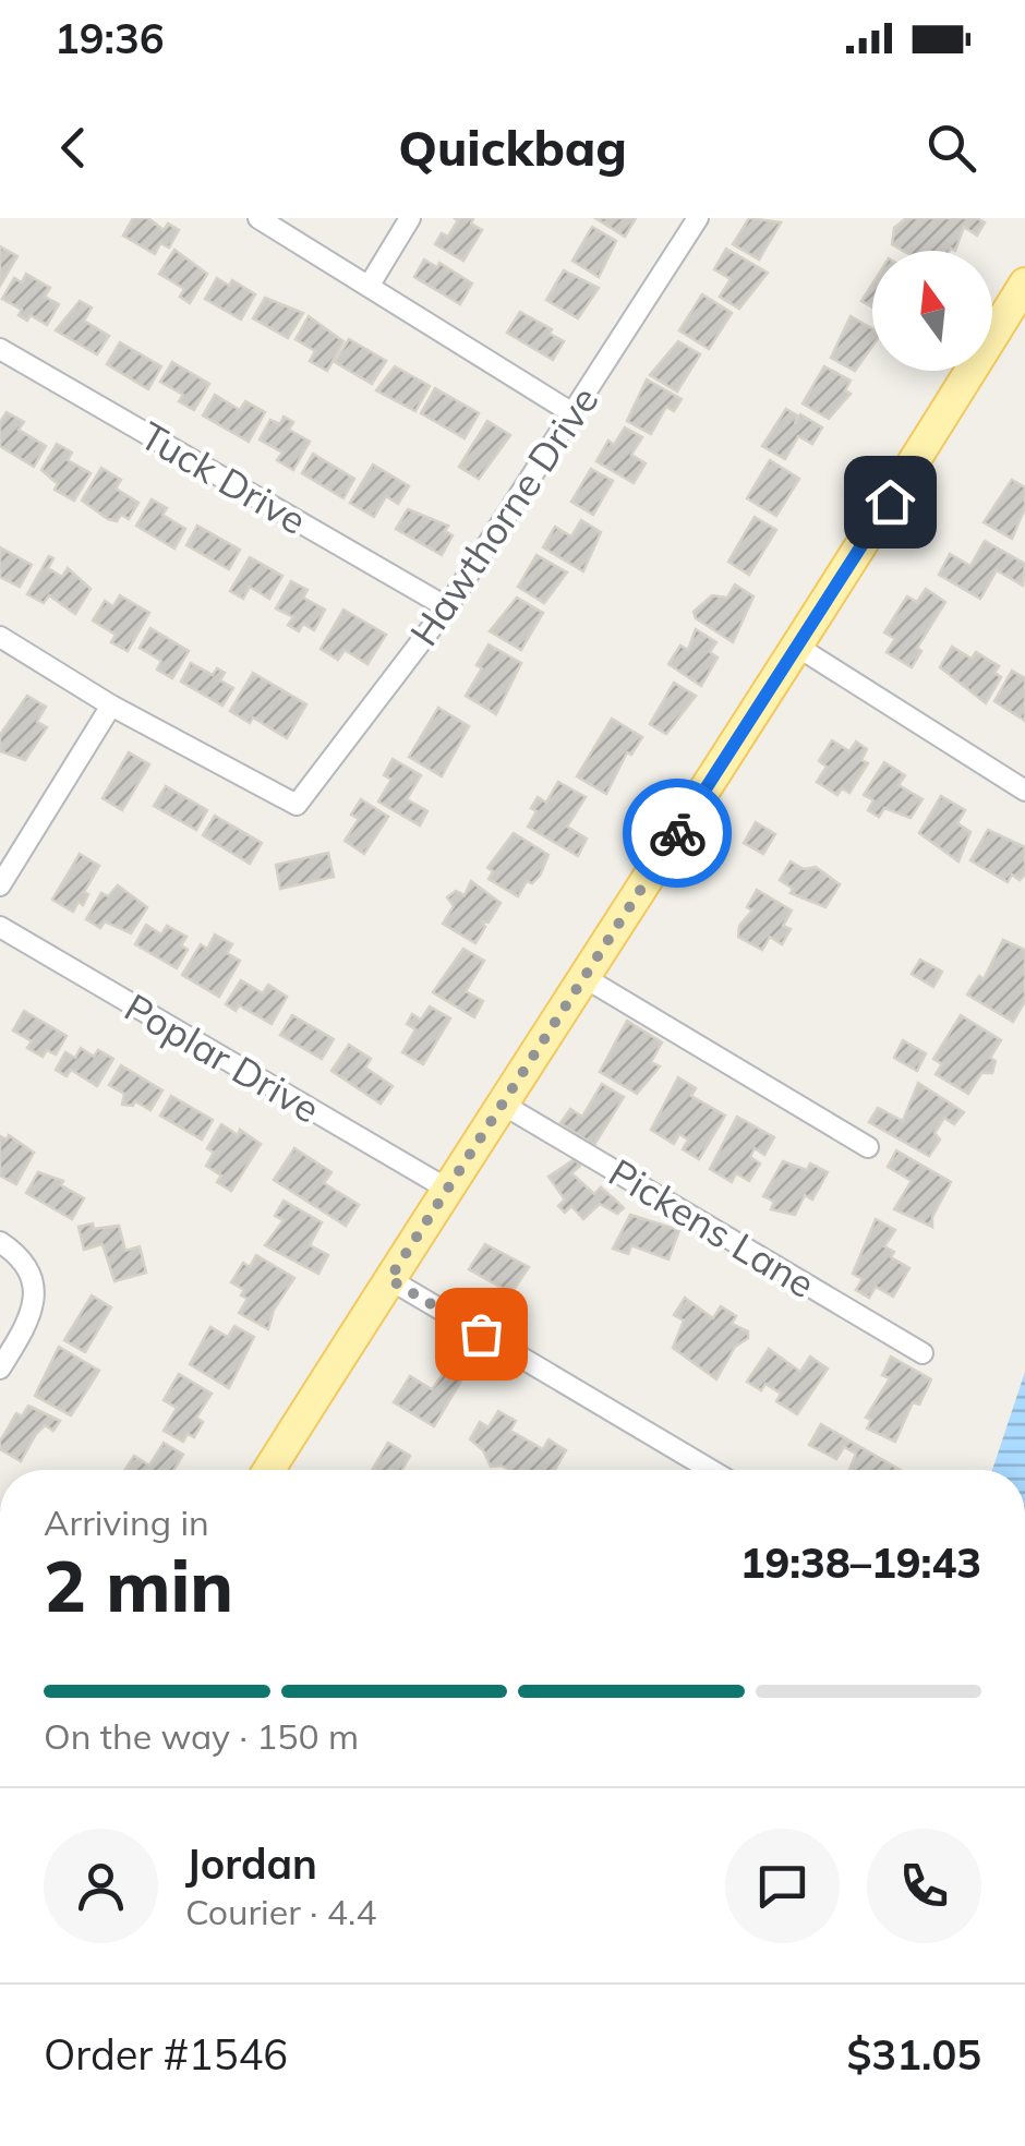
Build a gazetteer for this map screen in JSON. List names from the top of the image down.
{
  "streets": {
    "street": [
      "Tuck Drive",
      "Hawthorne Drive",
      "Poplar Drive",
      "Pickens Lane"
    ]
  },
  "crossings": [
    ["Tuck Drive", "Hawthorne Drive"]
  ],
  "north": "top",
  "page": {
    "status": "19:36",
    "header": "Quickbag",
    "heading": ["2 min", "Arriving in", "19:38–19:43"],
    "panel": [
      "Jordan",
      "Courier · 4.4",
      "Order #1546",
      "$31.05"
    ],
    "bar": "On the way · 150 m"
  }
}
